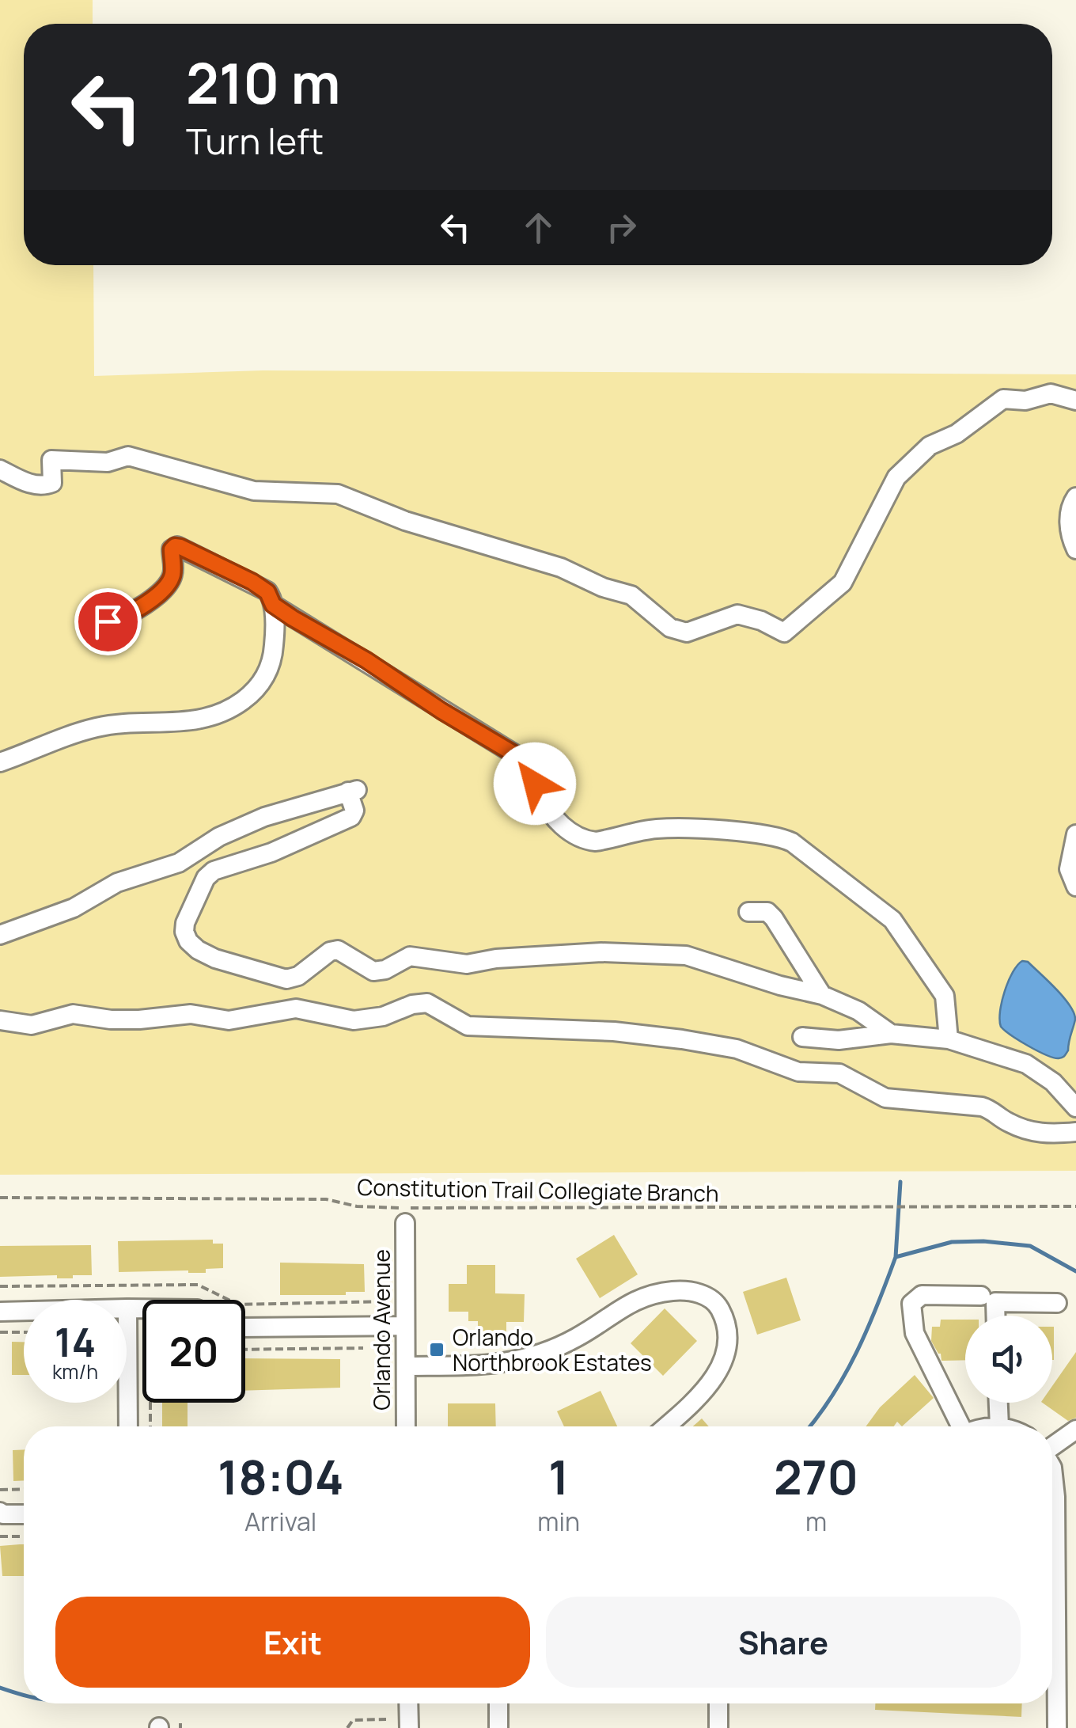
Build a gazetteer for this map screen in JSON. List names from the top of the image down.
{
  "streets": {
    "street": ["Orlando Avenue"],
    "path": ["Constitution Trail Collegiate Branch"]
  },
  "places": {
    "transit": ["Orlando Northbrook Estates"]
  },
  "page": {
    "turn": ["210 m", "Turn left"],
    "speed": "14 km/h",
    "limit": "20",
    "eta": [
      "18:04",
      "Arrival",
      "1",
      "min",
      "270",
      "m"
    ],
    "buttons": ["Exit", "Share"]
  }
}
